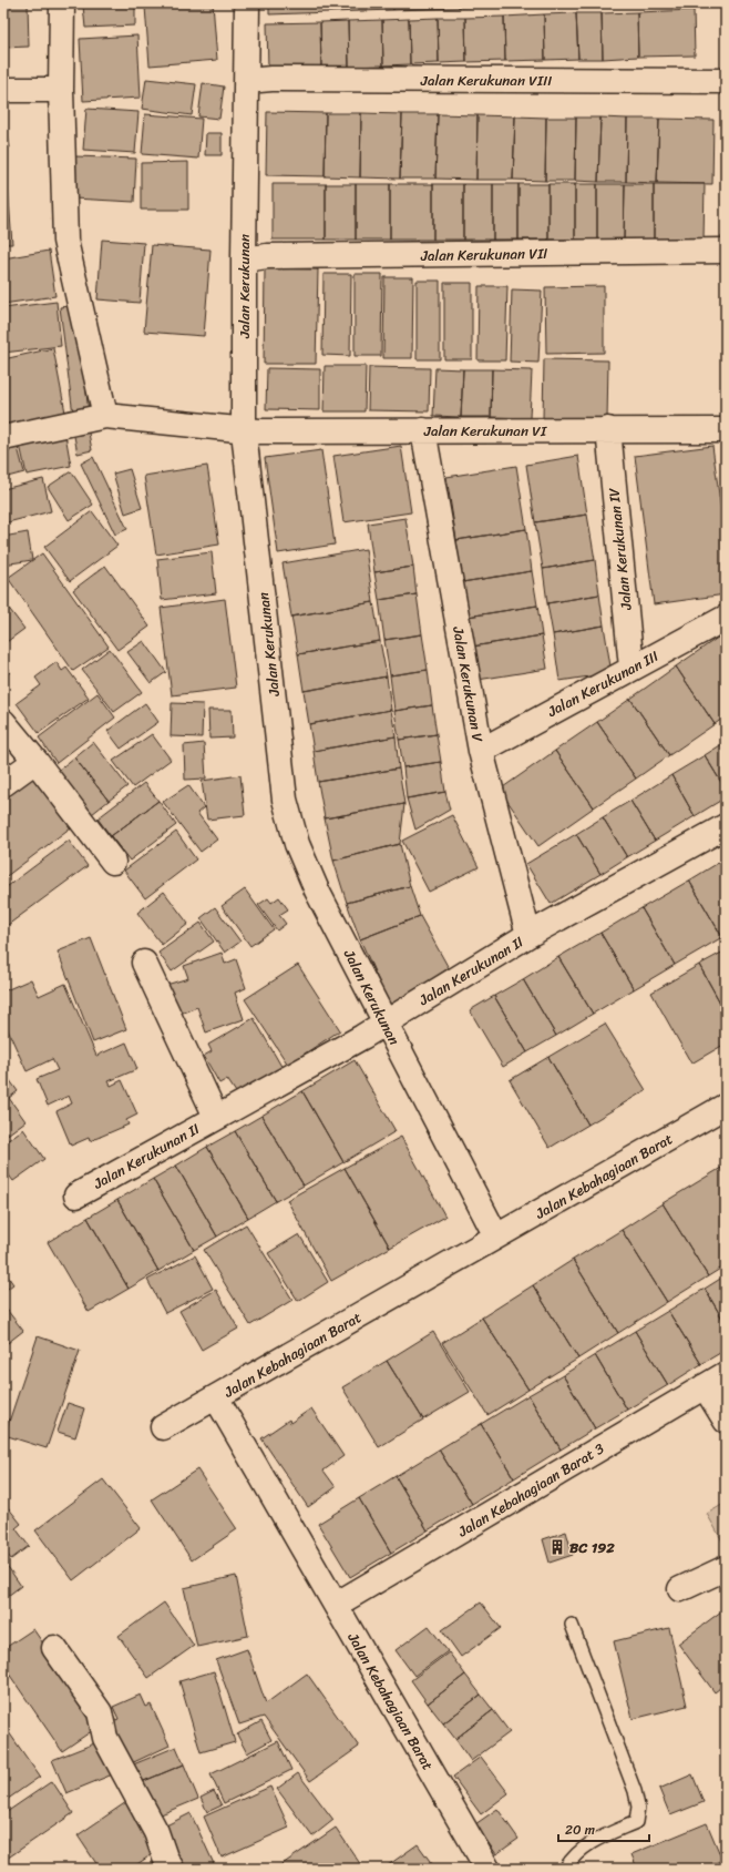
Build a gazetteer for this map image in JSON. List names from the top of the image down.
{
  "streets": {
    "street": [
      "Jalan Kerukunan VIII",
      "Jalan Kerukunan VII",
      "Jalan Kerukunan",
      "Jalan Kerukunan VI",
      "Jalan Kerukunan IV",
      "Jalan Kerukunan III",
      "Jalan Kerukunan V",
      "Jalan Kerukunan II",
      "Jalan Kebahagiaan Barat",
      "Jalan Kebahagiaan Barat 3"
    ]
  },
  "crossings": [
    ["Jalan Kerukunan VIII", "Jalan Kerukunan"],
    ["Jalan Kerukunan VII", "Jalan Kerukunan"],
    ["Jalan Kerukunan", "Jalan Kerukunan VI"],
    ["Jalan Kerukunan", "Jalan Kerukunan II"],
    ["Jalan Kerukunan", "Jalan Kebahagiaan Barat"],
    ["Jalan Kerukunan VI", "Jalan Kerukunan IV"],
    ["Jalan Kerukunan VI", "Jalan Kerukunan V"],
    ["Jalan Kerukunan IV", "Jalan Kerukunan III"],
    ["Jalan Kerukunan III", "Jalan Kerukunan V"],
    ["Jalan Kerukunan V", "Jalan Kerukunan II"],
    ["Jalan Kebahagiaan Barat", "Jalan Kebahagiaan Barat 3"]
  ],
  "places": {
    "building": ["BC 192"]
  },
  "scale_bar": "20 m"
}
